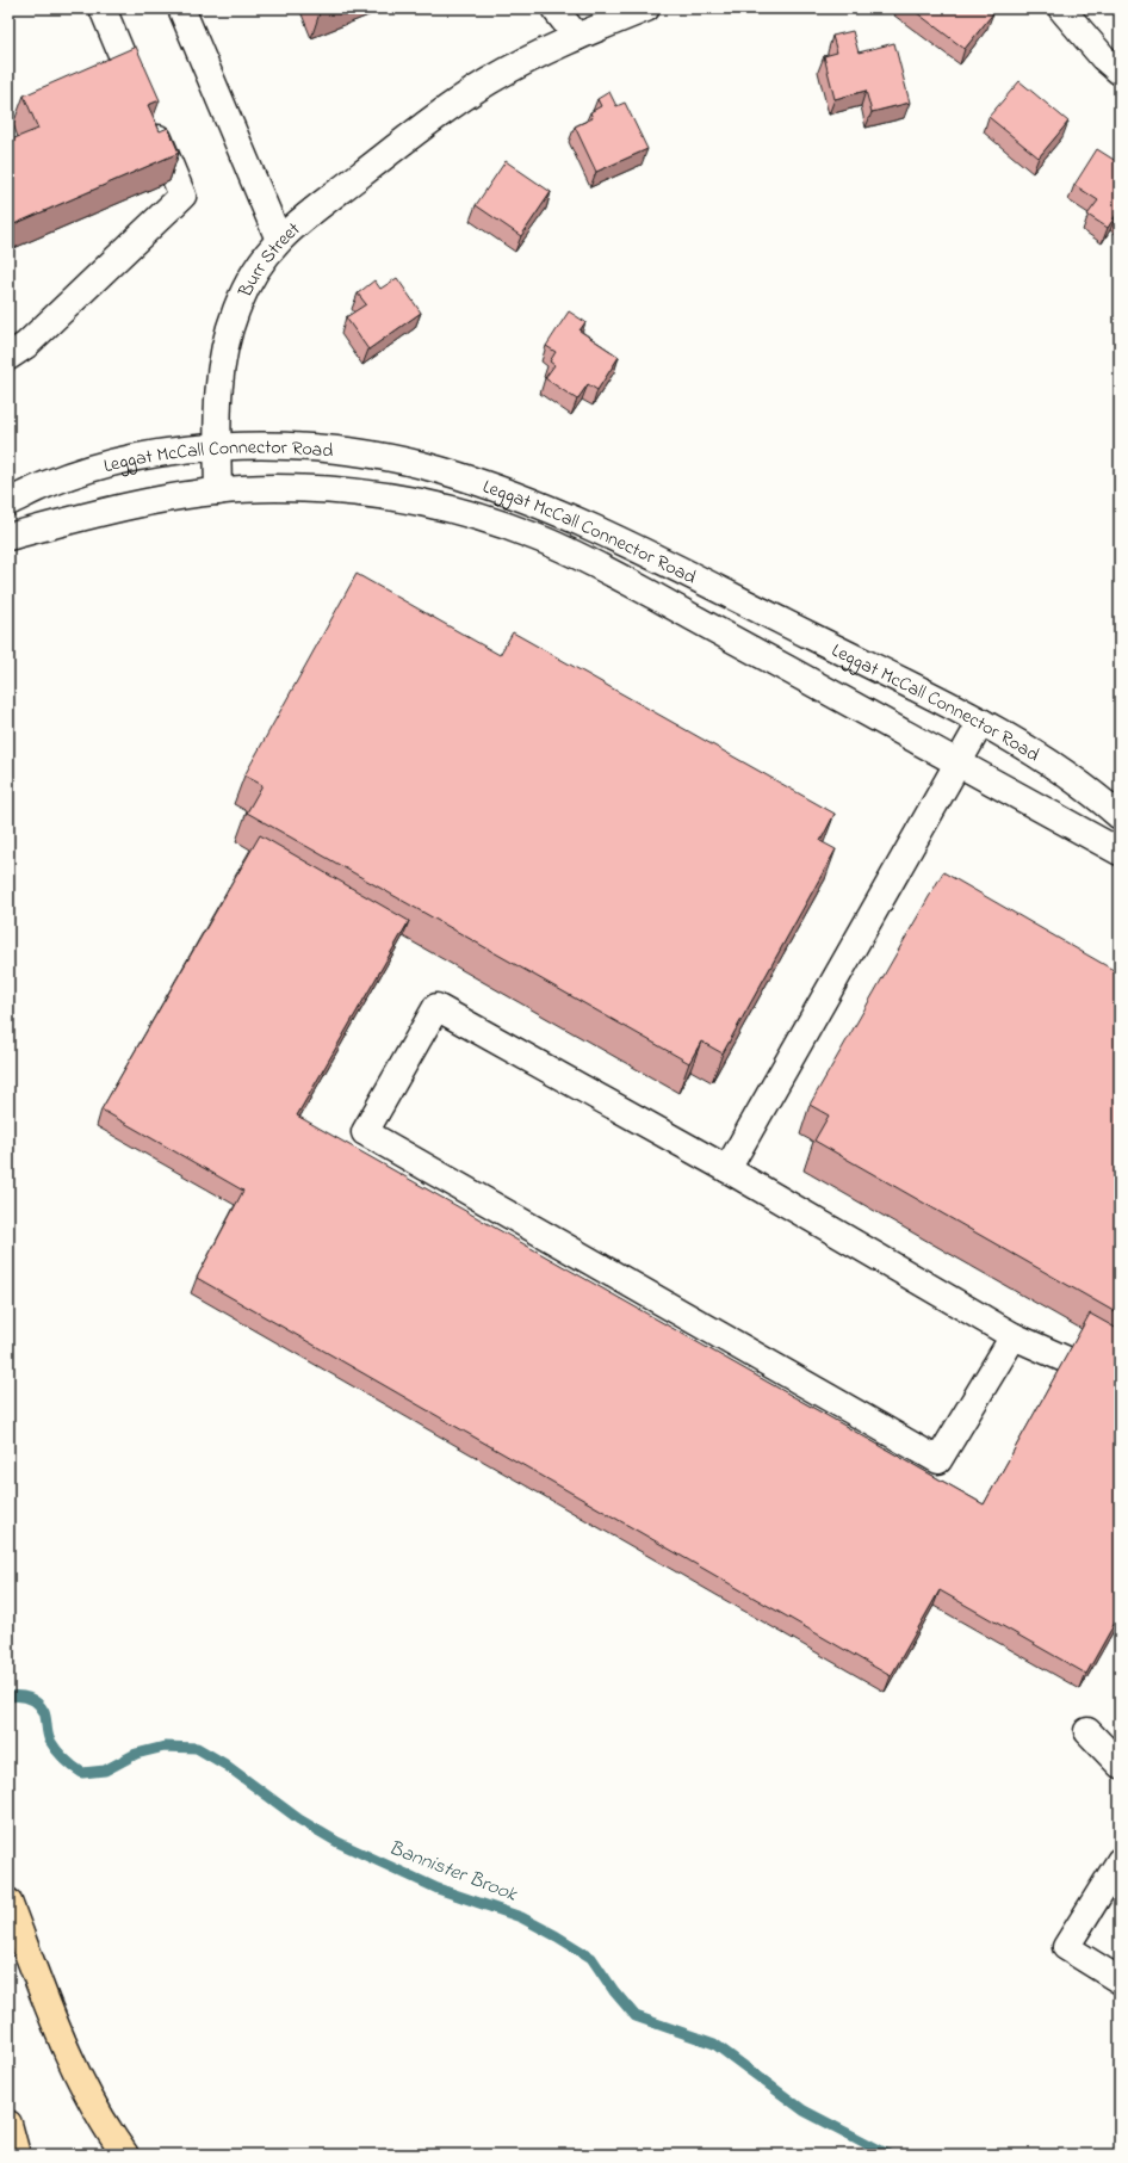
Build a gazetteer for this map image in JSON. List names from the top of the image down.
{
  "streets": {
    "street": ["Burr Street", "Leggat McCall Connector Road"]
  },
  "crossings": [
    ["Burr Street", "Leggat McCall Connector Road"]
  ],
  "water": ["Bannister Brook"]
}
